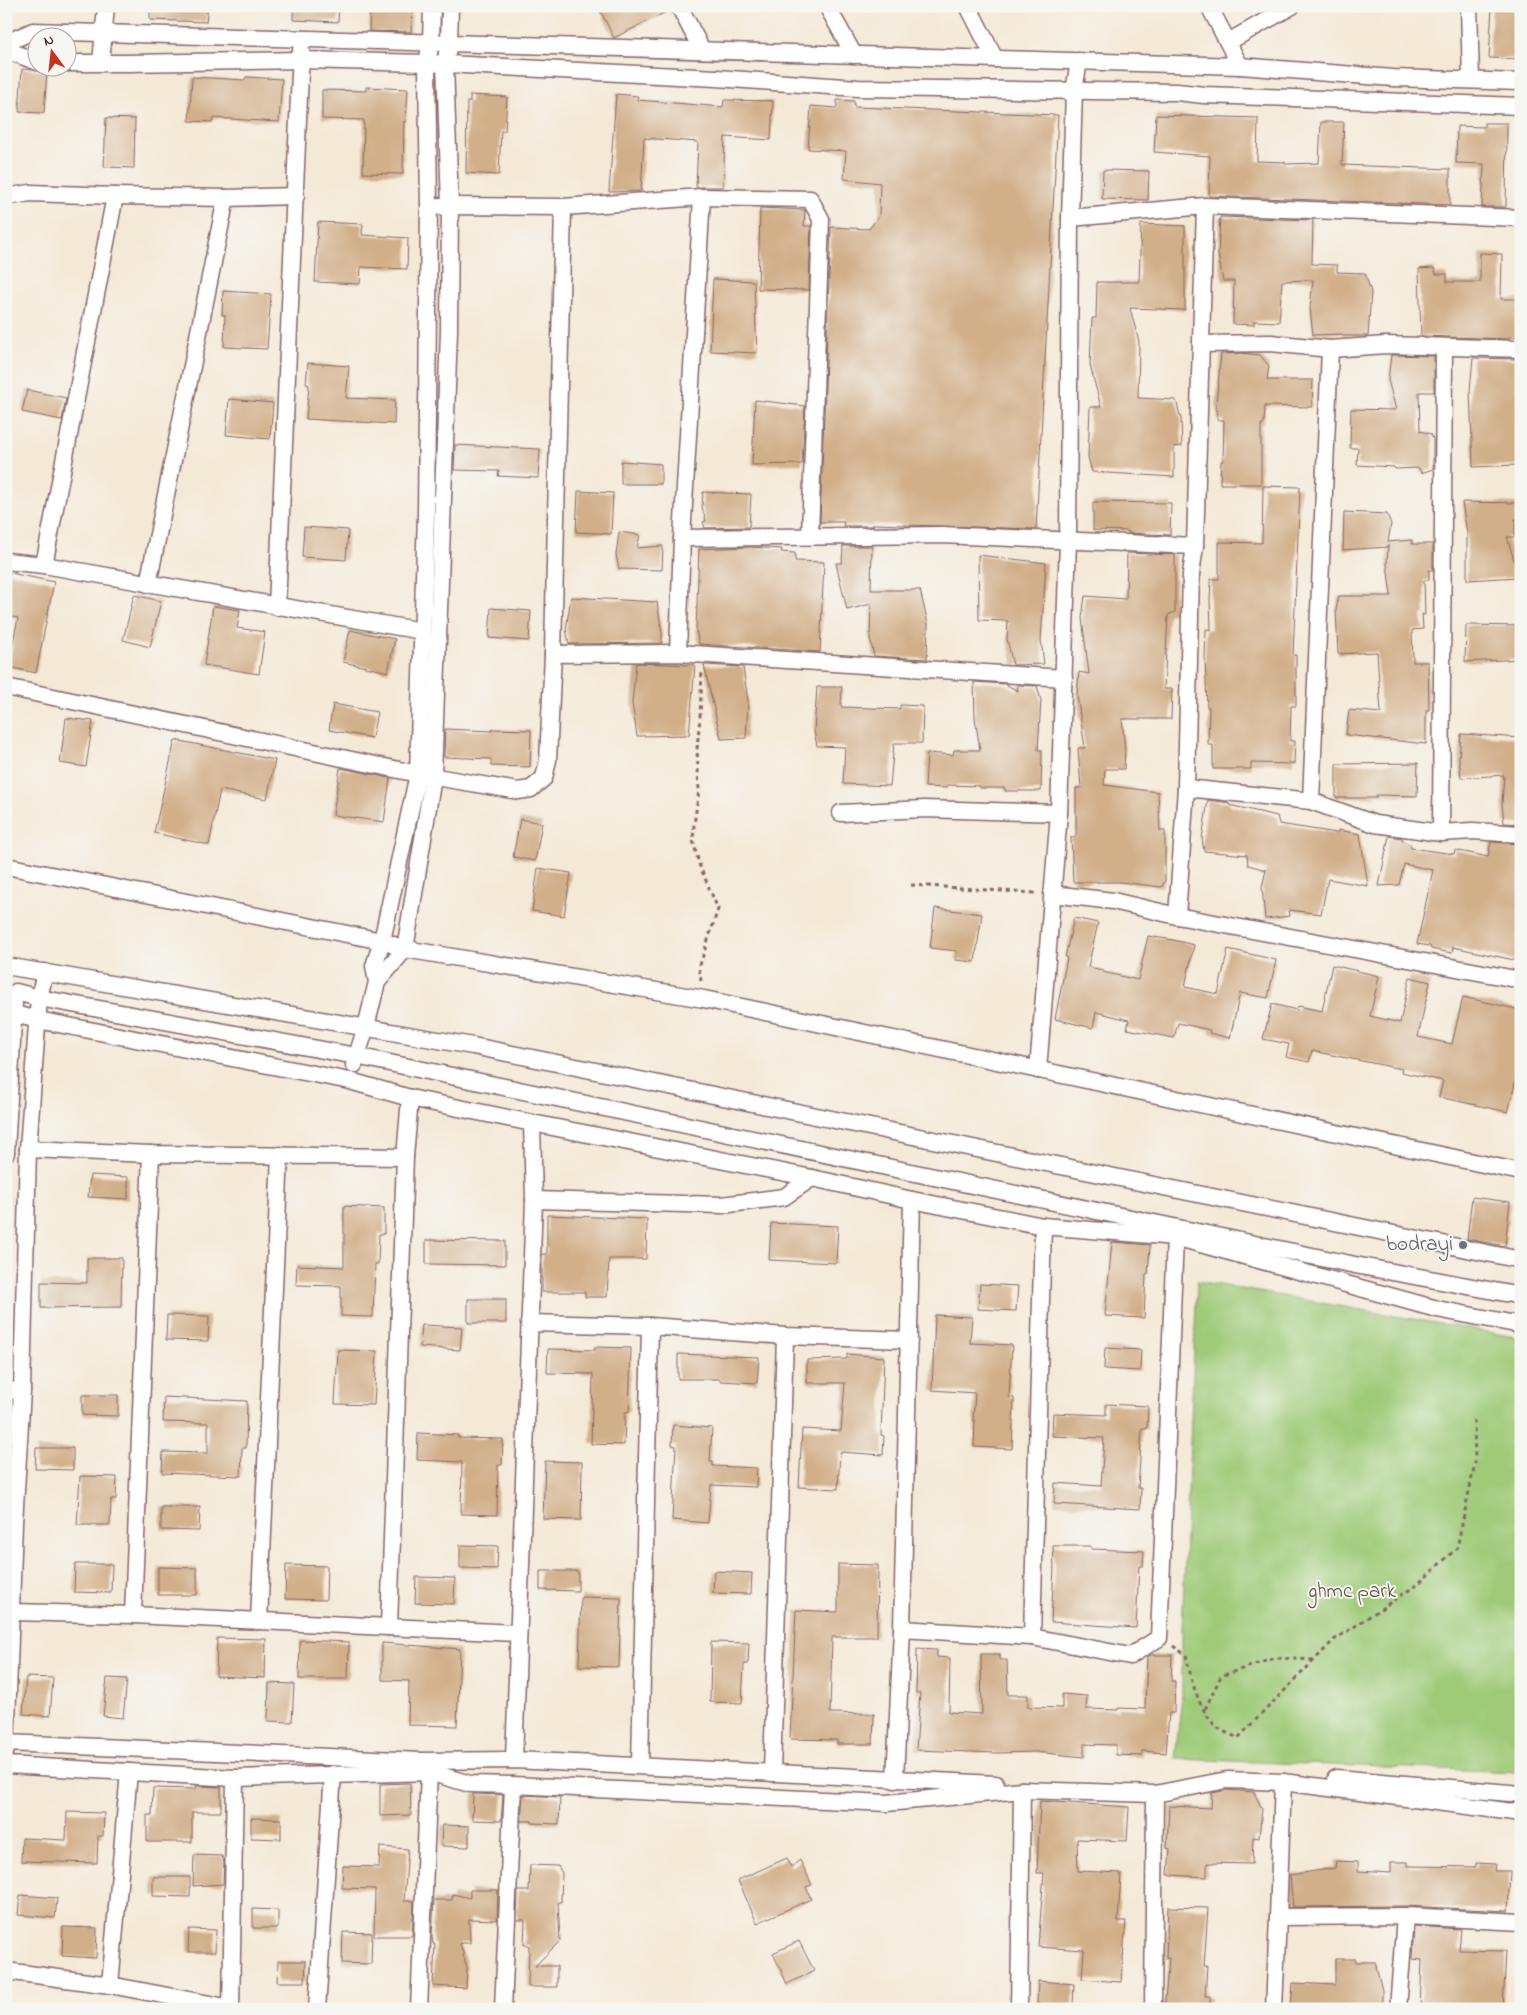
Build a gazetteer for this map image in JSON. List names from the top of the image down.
{
  "parks": ["ghmc park"],
  "places": ["bodrayi"],
  "north": "top"
}
